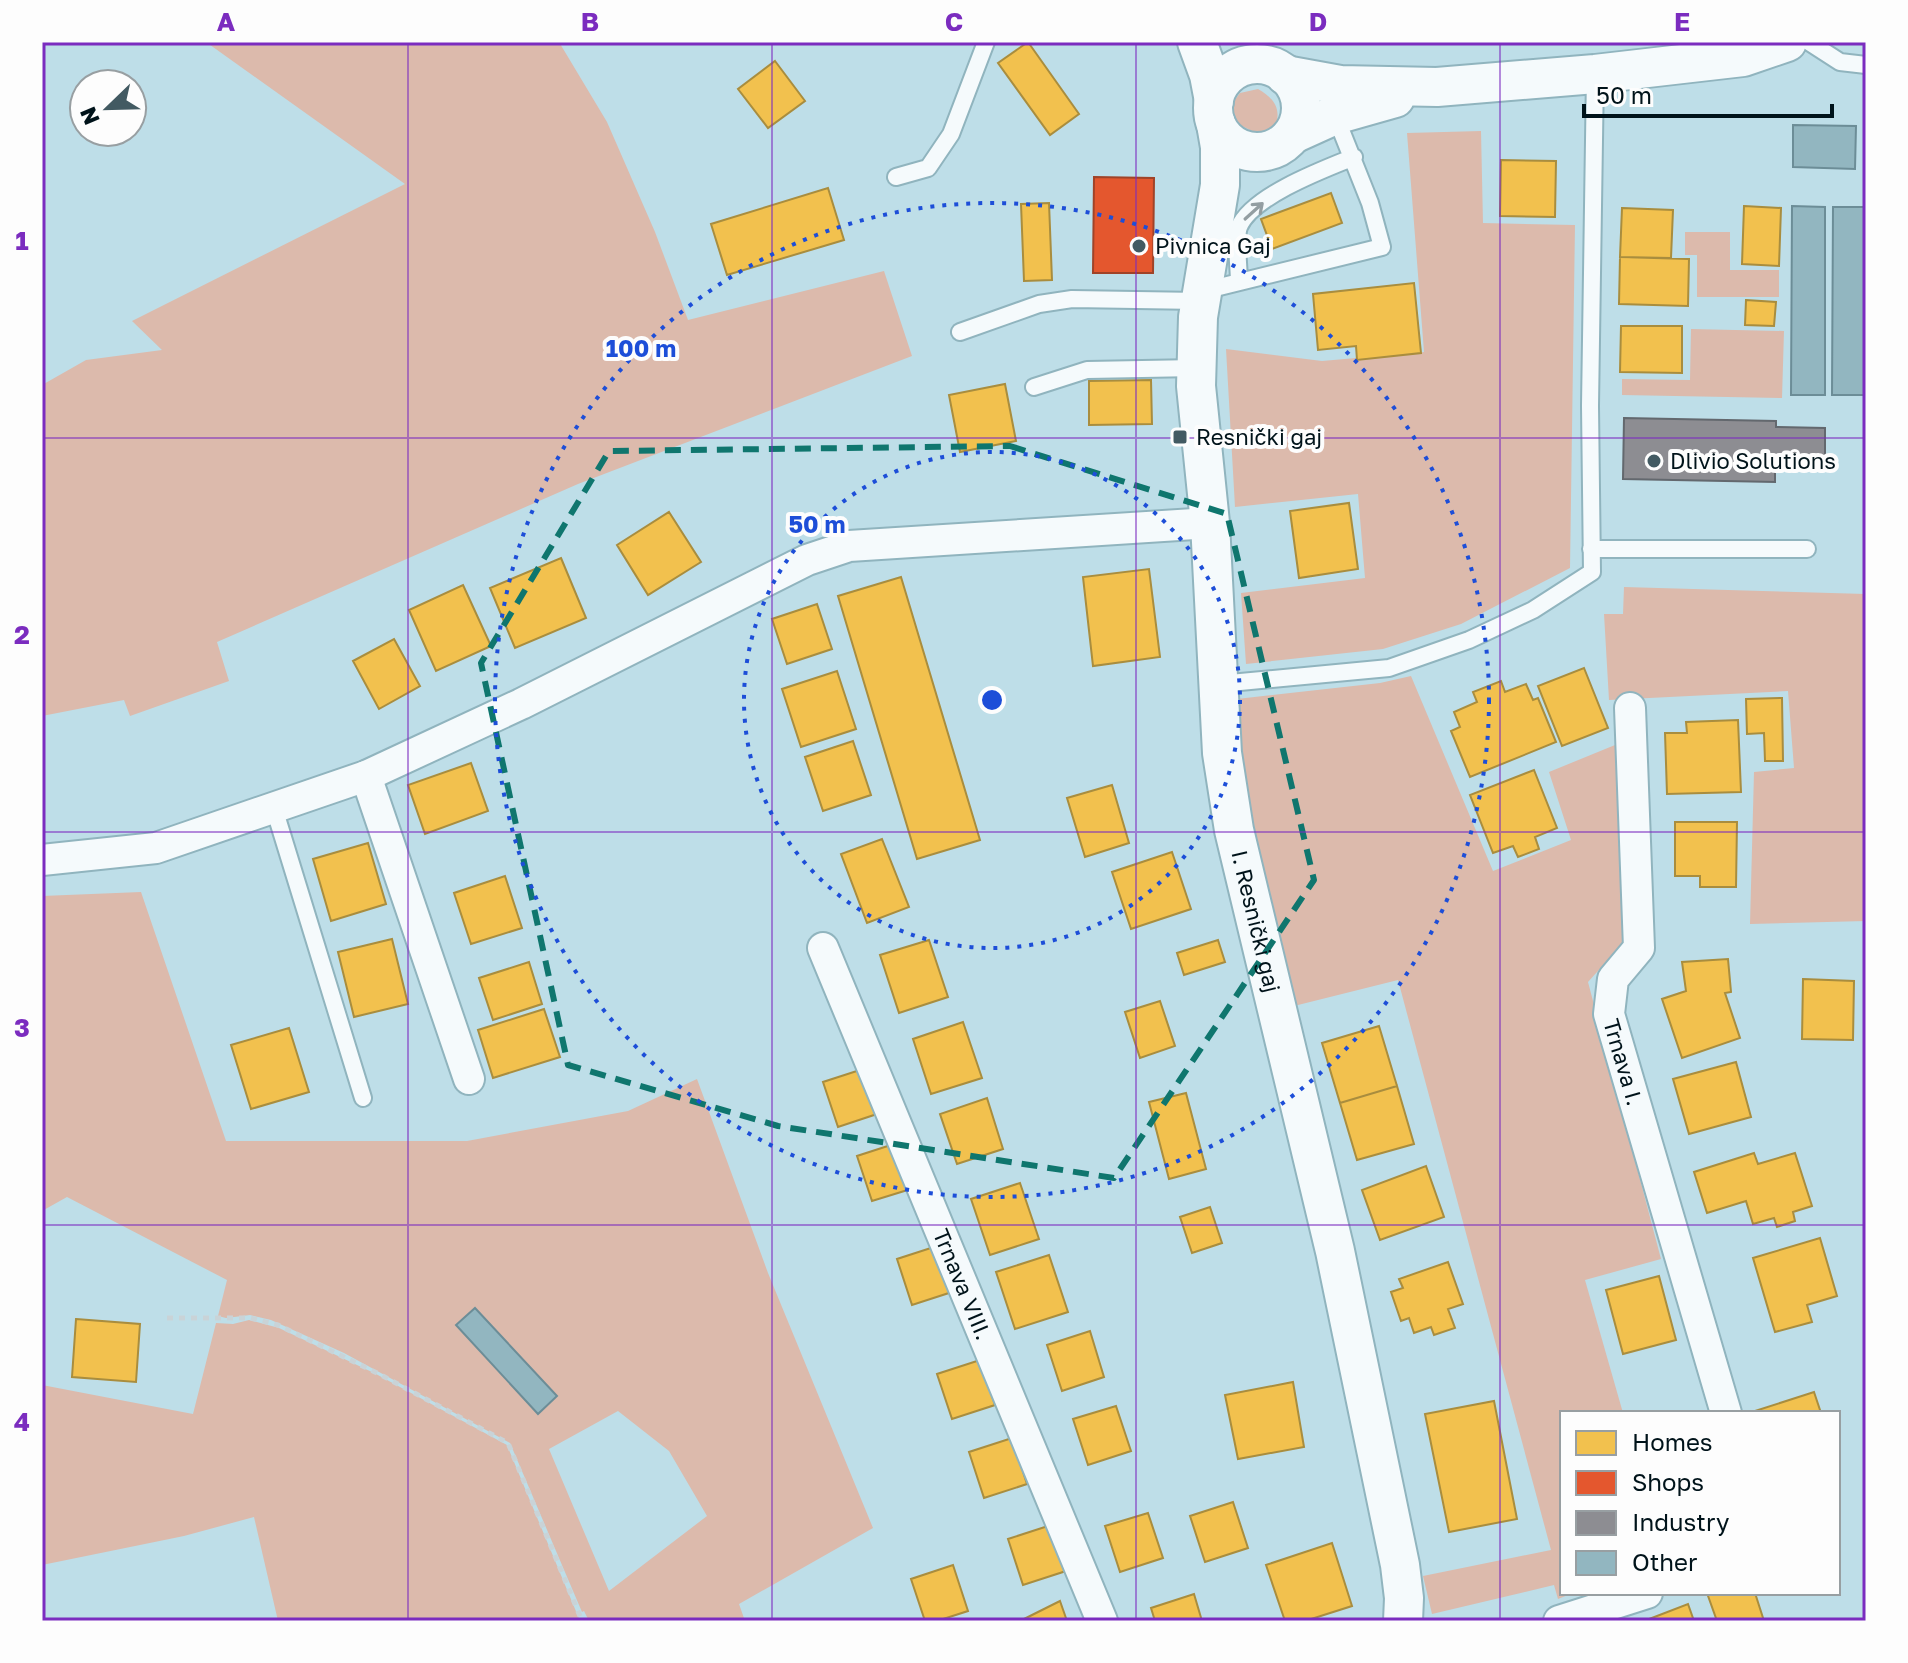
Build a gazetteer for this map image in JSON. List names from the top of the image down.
{
  "streets": {
    "street": ["I. Resnički gaj", "Trnava I.", "Trnava VIII."]
  },
  "places": {
    "other": ["Pivnica Gaj", "Dlivio Solutions"],
    "transit": ["Resnički gaj"]
  },
  "legend": [
    "Homes",
    "Shops",
    "Industry",
    "Other"
  ],
  "scale_bar": "50 m",
  "north": "bottom left",
  "grid": {
    "columns": [
      "A",
      "B",
      "C",
      "D",
      "E"
    ],
    "rows": [
      "1",
      "2",
      "3",
      "4"
    ]
  },
  "rings": ["100 m", "50 m"]
}
